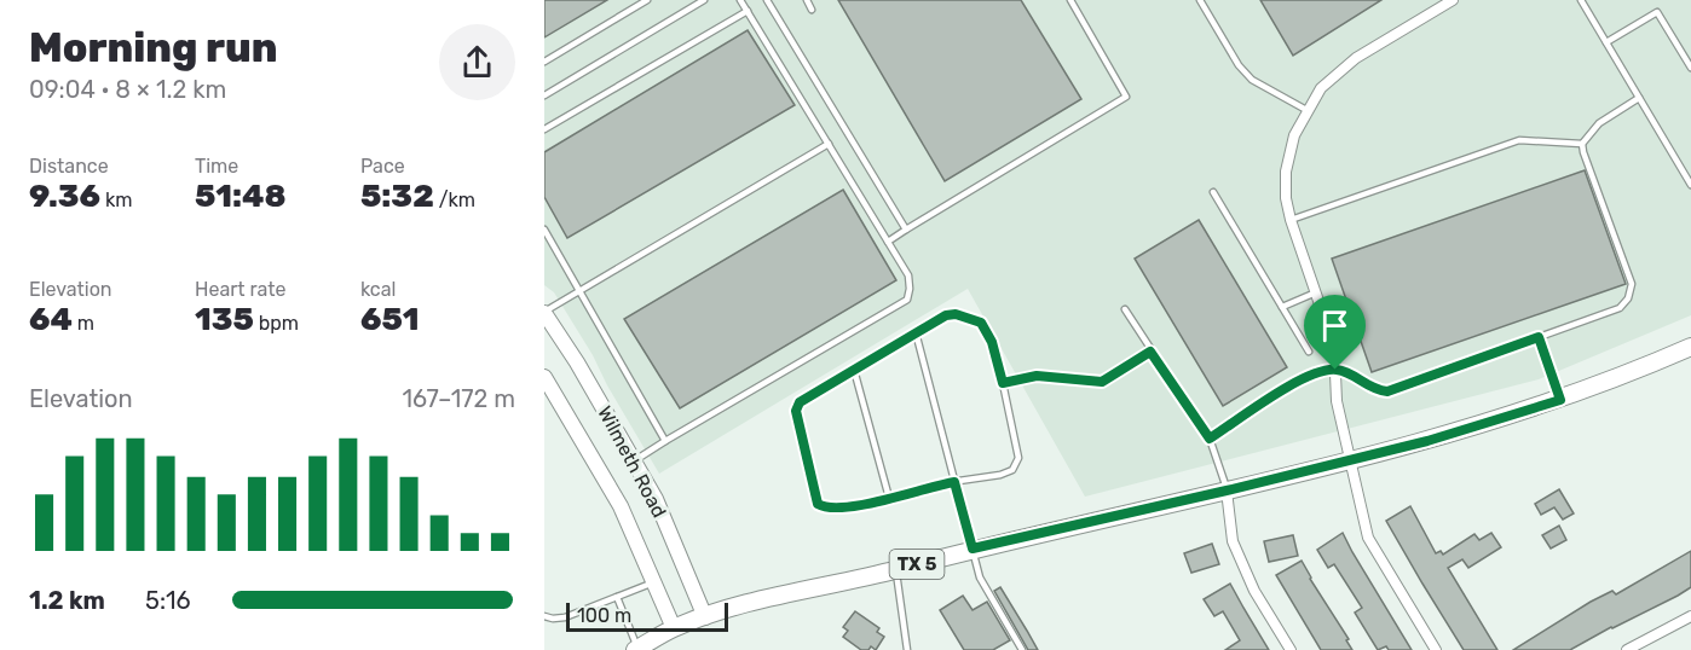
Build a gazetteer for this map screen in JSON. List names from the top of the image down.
{
  "streets": {
    "main road": ["Wilmeth Road", "TX 5"]
  },
  "crossings": [
    ["Wilmeth Road", "TX 5"]
  ],
  "scale_bar": "100 m",
  "page": {
    "heading": ["Morning run", "09:04 · 8 × 1.2 km"],
    "stats": [
      ["Distance", "9.36 km"],
      ["Time", "51:48"],
      ["Pace", "5:32 /km"],
      ["Elevation", "64 m"],
      ["Heart rate", "135 bpm"],
      ["kcal", "651"]
    ],
    "chart": ["Elevation", "167–172 m"],
    "list": [
      {
        "name": "1.2 km",
        "note": "5:16"
      }
    ],
    "scale": "100 m"
  }
}
